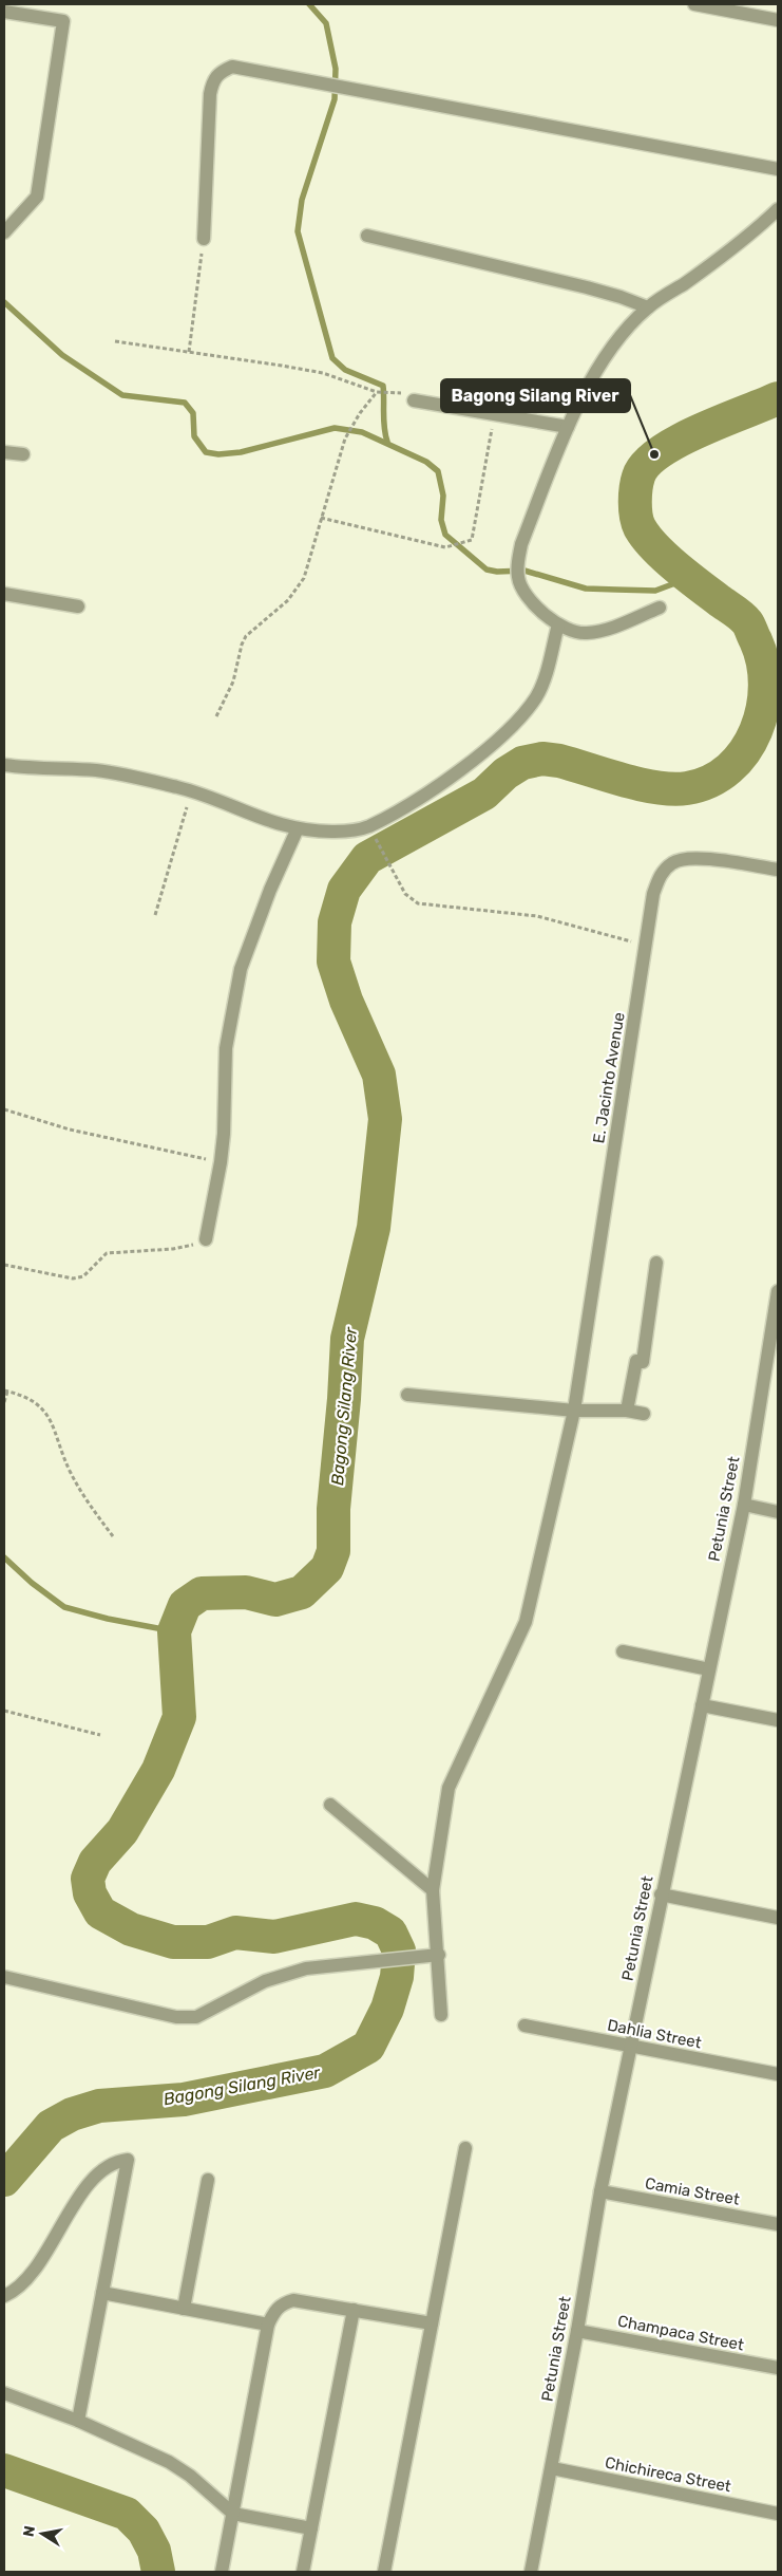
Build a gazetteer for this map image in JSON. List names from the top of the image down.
{
  "streets": {
    "street": [
      "E. Jacinto Avenue",
      "Petunia Street",
      "Dahlia Street",
      "Camia Street",
      "Champaca Street",
      "Chichireca Street"
    ]
  },
  "crossings": [
    ["Petunia Street", "Dahlia Street"],
    ["Petunia Street", "Camia Street"],
    ["Petunia Street", "Champaca Street"],
    ["Petunia Street", "Chichireca Street"]
  ],
  "water": ["Bagong Silang River"],
  "places": ["Bagong Silang River"],
  "north": "left"
}
